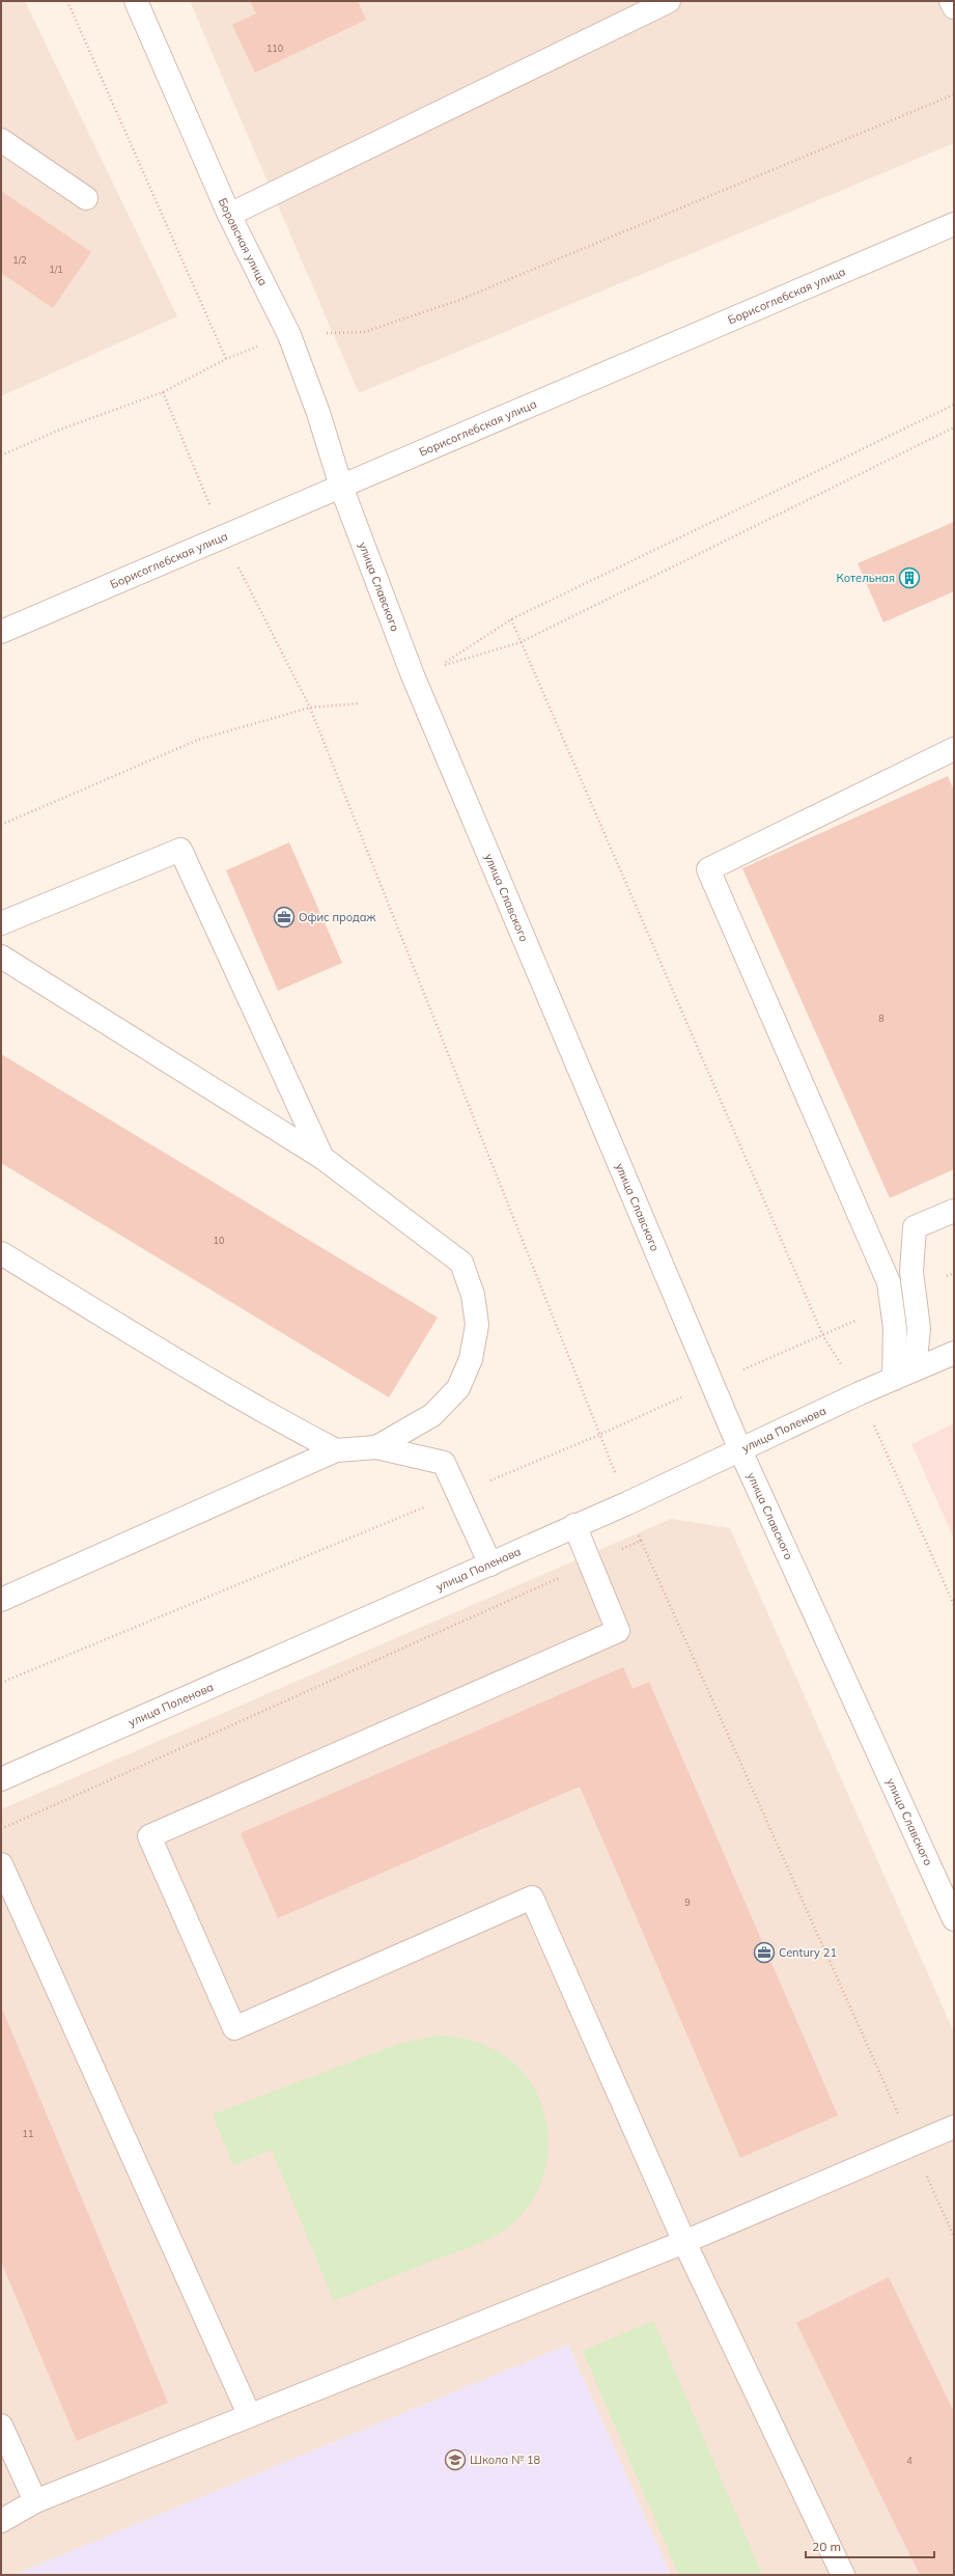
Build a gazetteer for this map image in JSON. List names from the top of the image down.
{
  "streets": {
    "street": [
      "Боровская улица",
      "Борисоглебская улица",
      "улица Славского",
      "улица Поленова"
    ]
  },
  "crossings": [
    ["Боровская улица", "Борисоглебская улица"],
    ["Боровская улица", "улица Славского"],
    ["Борисоглебская улица", "улица Славского"],
    ["улица Славского", "улица Поленова"]
  ],
  "places": {
    "building": ["Котельная"],
    "office": ["Офис продаж", "Century 21"],
    "school or university": ["Школа № 18"]
  },
  "house_numbers": [
    "110",
    "1/2",
    "1/1",
    "8",
    "10",
    "9",
    "11",
    "4"
  ],
  "scale_bar": "20 m"
}
